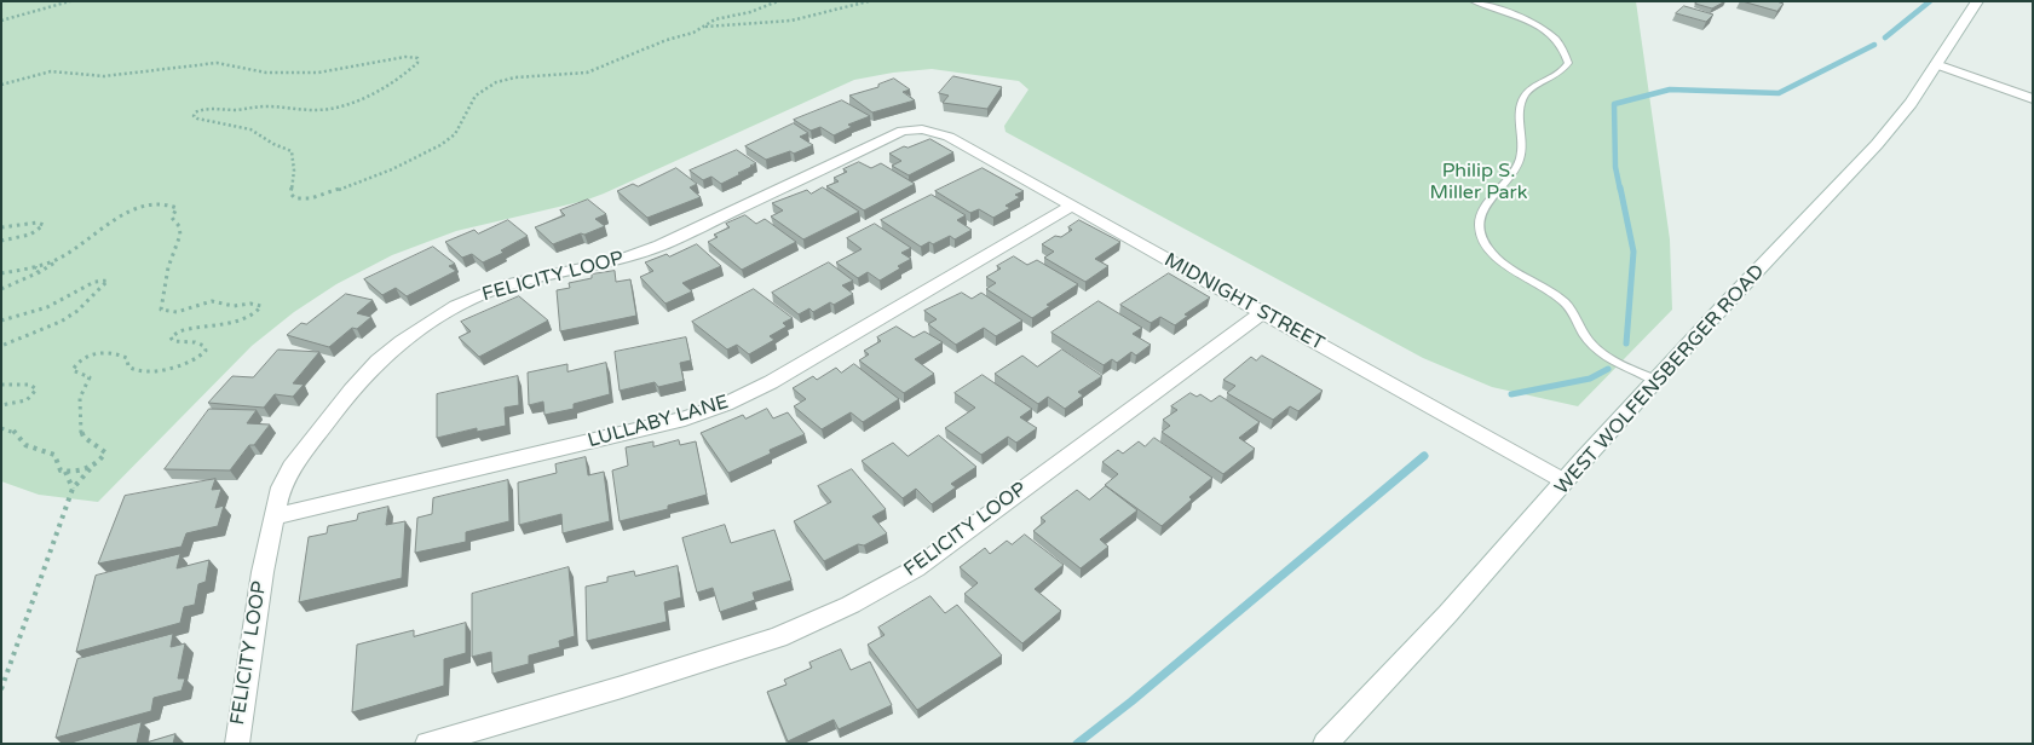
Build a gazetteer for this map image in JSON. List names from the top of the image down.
{
  "streets": {
    "street": [
      "FELICITY LOOP",
      "MIDNIGHT STREET",
      "WEST WOLFENSBERGER ROAD",
      "LULLABY LANE"
    ]
  },
  "crossings": [
    ["FELICITY LOOP", "MIDNIGHT STREET"],
    ["FELICITY LOOP", "LULLABY LANE"],
    ["MIDNIGHT STREET", "WEST WOLFENSBERGER ROAD"],
    ["MIDNIGHT STREET", "LULLABY LANE"]
  ],
  "parks": ["Philip S. Miller Park"]
}
